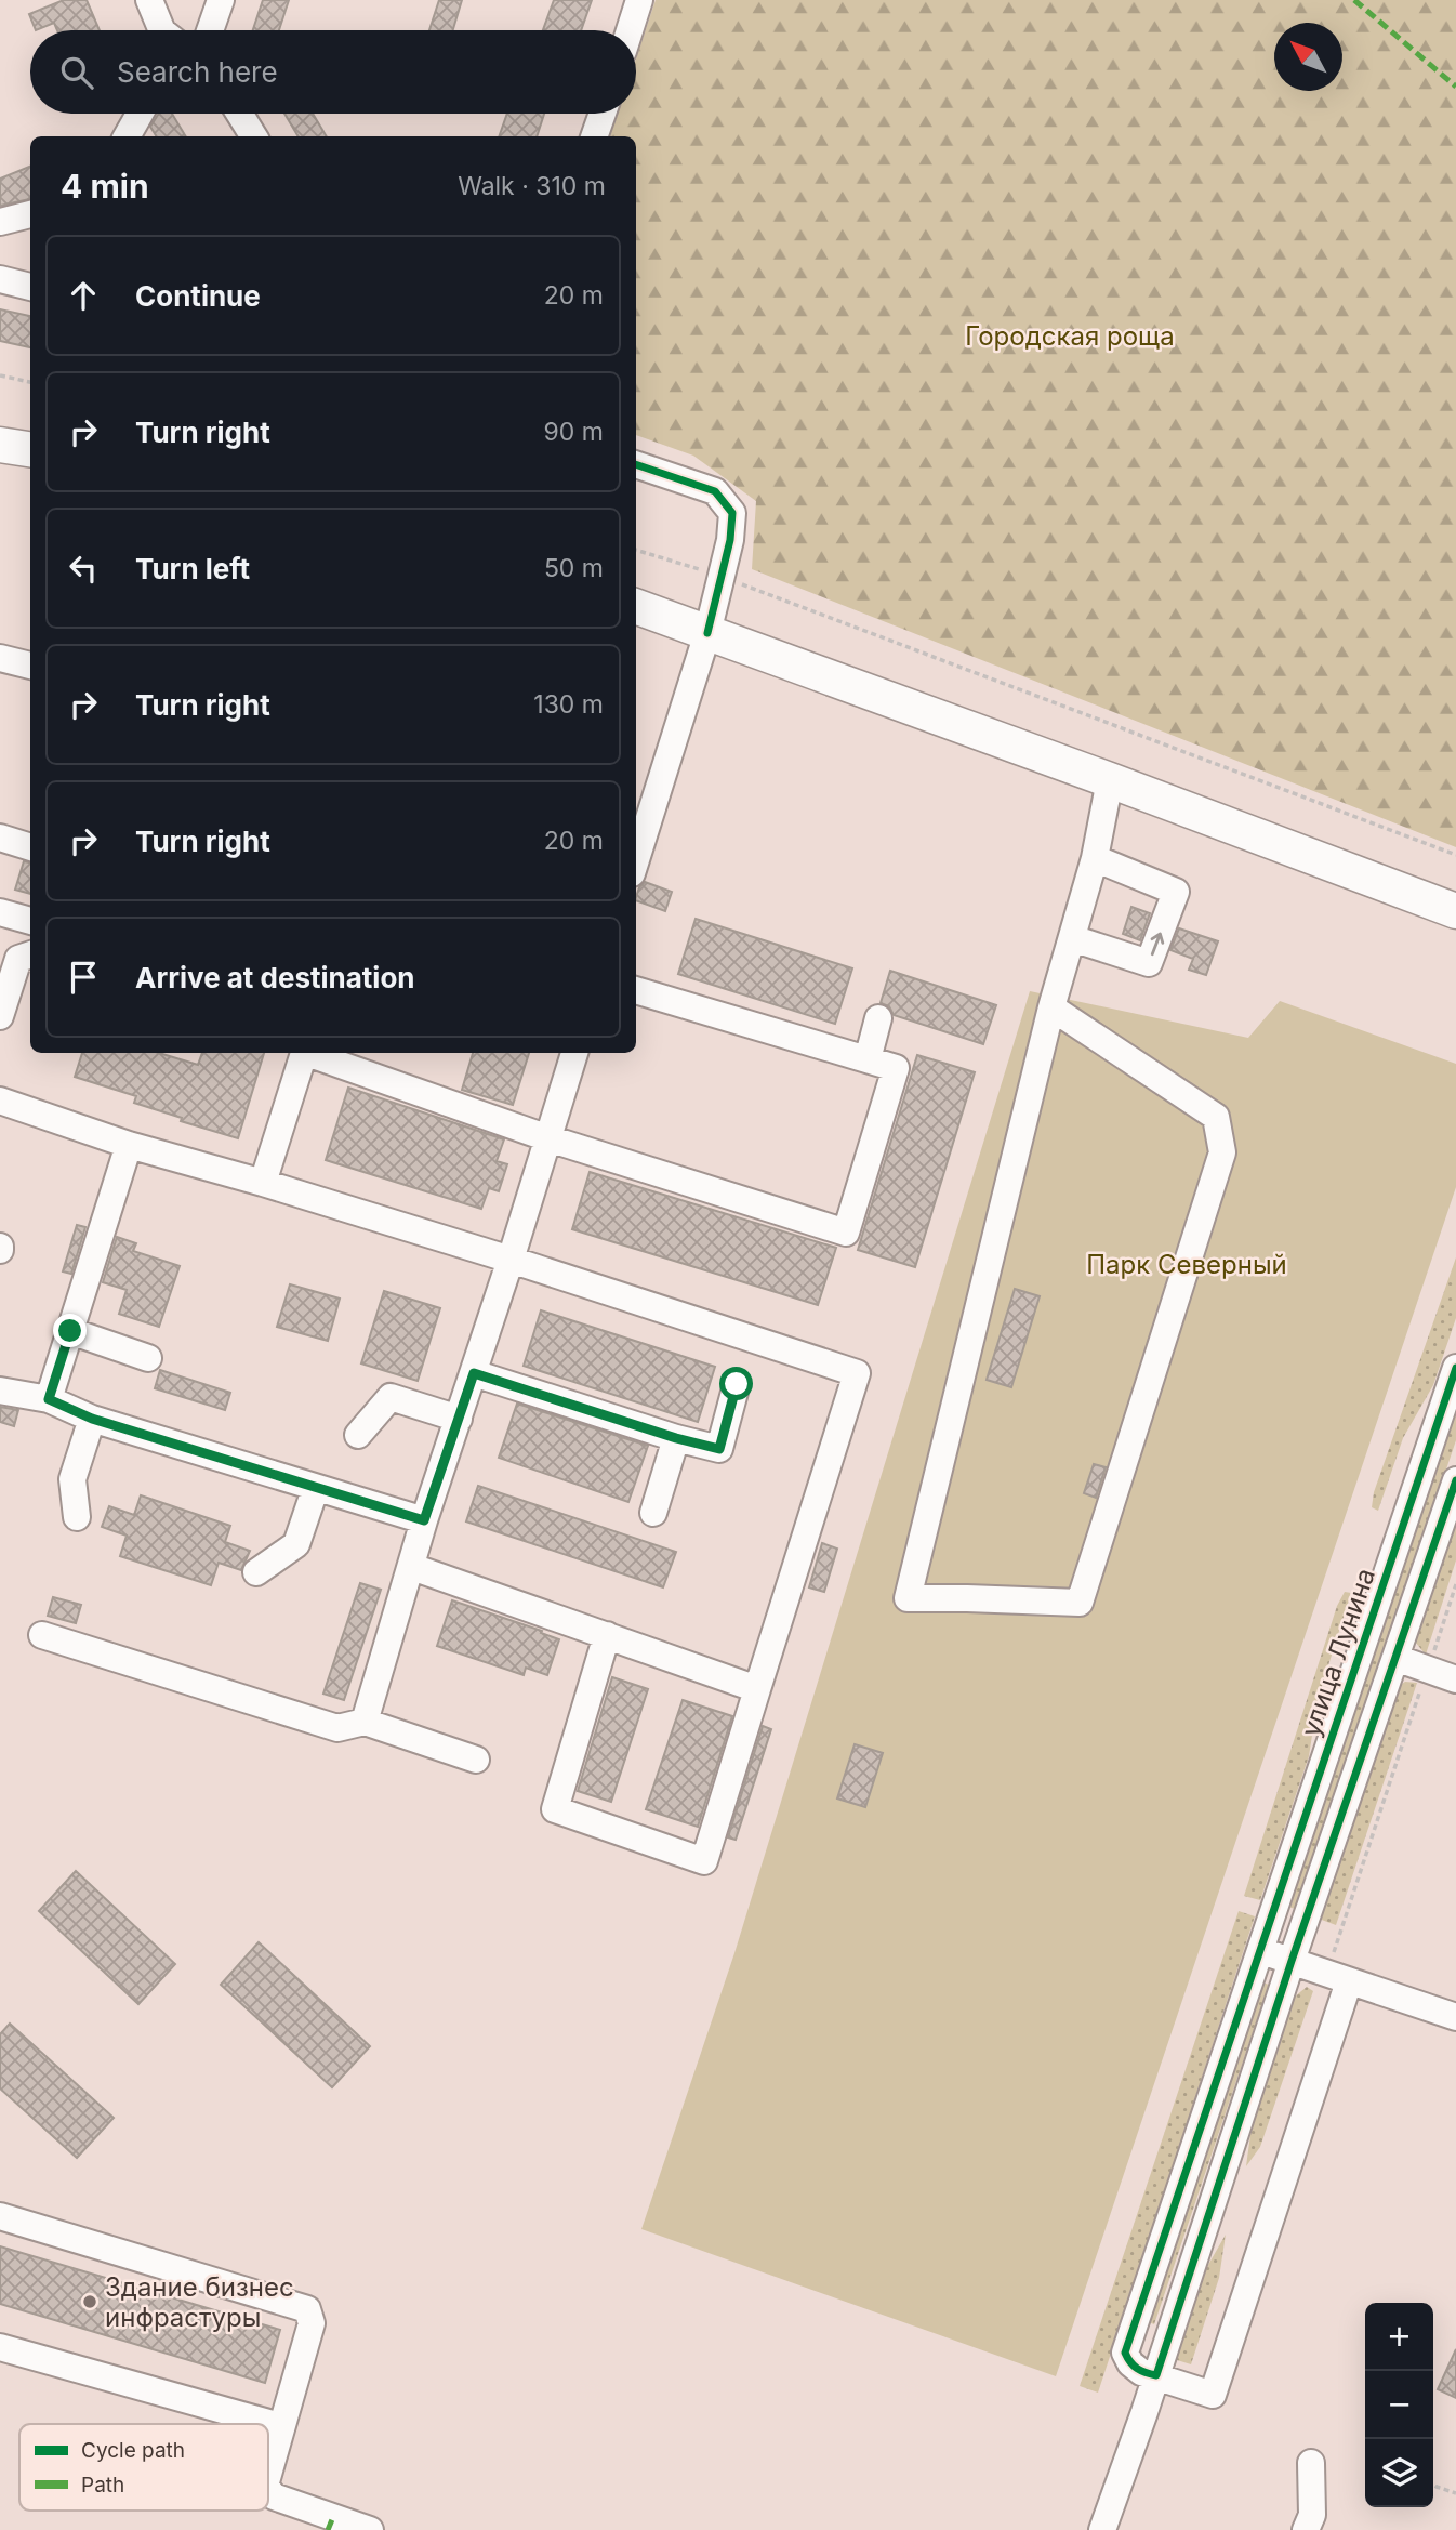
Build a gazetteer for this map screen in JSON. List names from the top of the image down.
{
  "streets": {
    "street": ["улица Лунина"]
  },
  "parks": ["Городская роща", "Парк Северный"],
  "places": ["Здание бизнес инфрастуры"],
  "legend": ["Cycle path", "Path"],
  "north": "top left",
  "page": {
    "search": "Search here",
    "heading": ["4 min", "Walk · 310 m"],
    "list": [
      ["Continue", "20 m"],
      ["Turn right", "90 m"],
      ["Turn left", "50 m"],
      ["Turn right", "130 m"],
      ["Turn right", "20 m"],
      "Arrive at destination"
    ],
    "map_buttons": ["+", "−"]
  }
}
